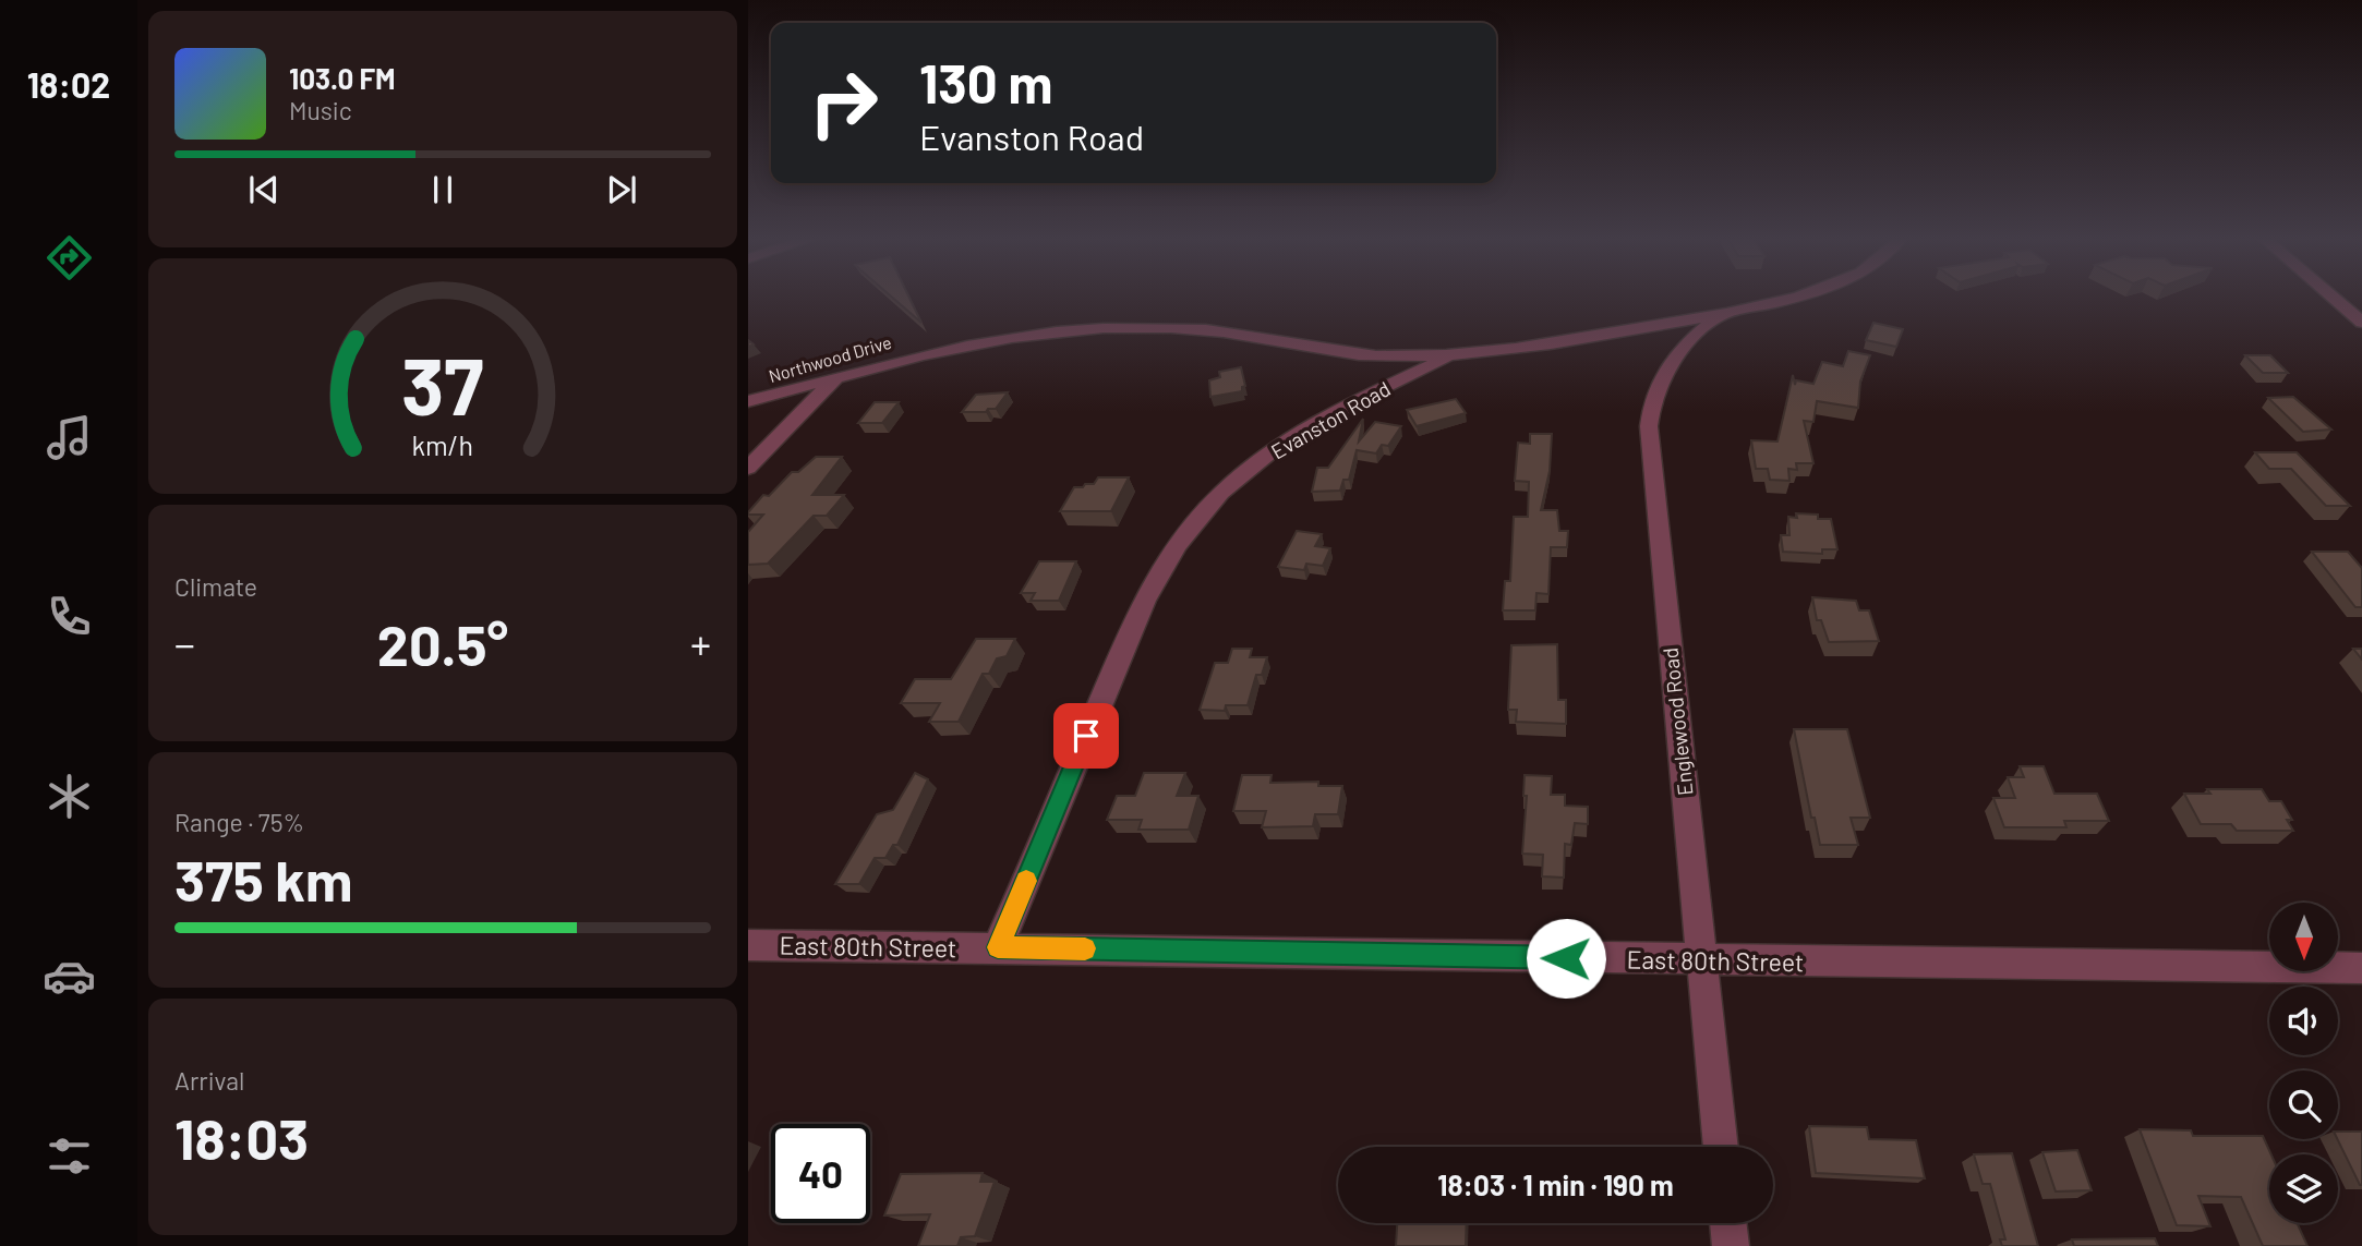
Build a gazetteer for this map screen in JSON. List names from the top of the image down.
{
  "streets": {
    "street": [
      "Northwood Drive",
      "Evanston Road",
      "Englewood Road",
      "East 80th Street"
    ]
  },
  "crossings": [
    ["Northwood Drive", "Evanston Road"],
    ["Northwood Drive", "Englewood Road"],
    ["Evanston Road", "East 80th Street"],
    ["Englewood Road", "East 80th Street"]
  ],
  "north": "bottom",
  "page": {
    "tabs": "18:02",
    "turn": ["130 m", "Evanston Road"],
    "song": ["103.0 FM", "Music"],
    "tile": [
      "Climate",
      ["Range · 75%", "375 km"],
      ["Arrival", "18:03"]
    ],
    "heat": ["−", "20.5°", "+"],
    "limit": "40",
    "trip": "18:03 · 1 min · 190 m",
    "gauge": ["37", "km/h"]
  }
}
